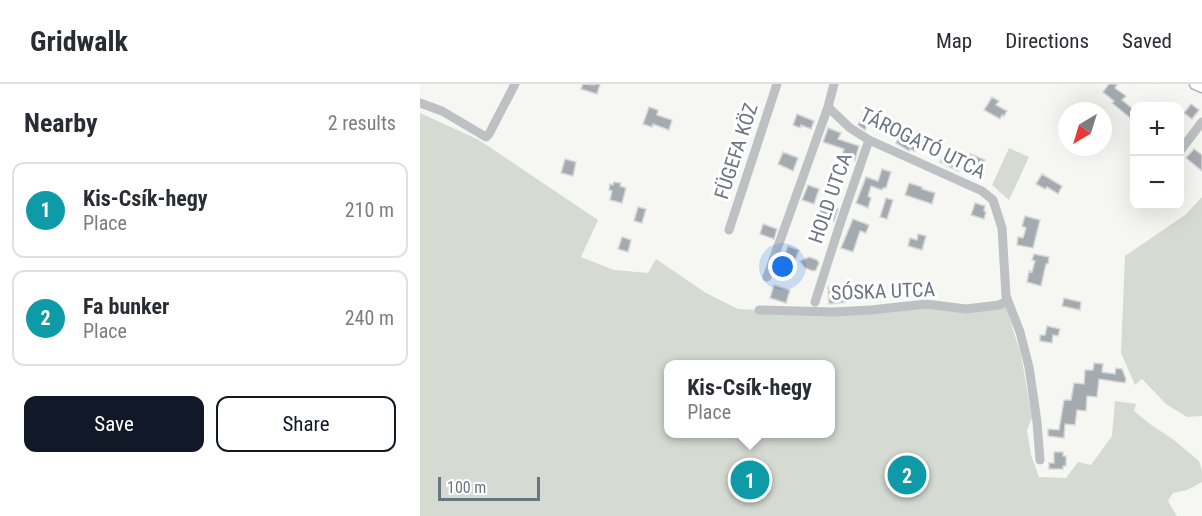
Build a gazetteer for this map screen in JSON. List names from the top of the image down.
{
  "streets": {
    "street": [
      "TÁROGATÓ UTCA",
      "FÜGEFA KÖZ",
      "HOLD UTCA",
      "SÓSKA UTCA"
    ]
  },
  "crossings": [
    ["TÁROGATÓ UTCA", "HOLD UTCA"],
    ["TÁROGATÓ UTCA", "SÓSKA UTCA"]
  ],
  "scale_bar": "100 m",
  "north": "bottom left",
  "page": {
    "header": "Gridwalk",
    "nav": ["Map", "Directions", "Saved"],
    "heading": ["Nearby", "2 results"],
    "map_buttons": ["+", "−"],
    "list": [
      {
        "mark": "1",
        "name": "Kis-Csík-hegy",
        "note": "Place",
        "value": "210 m"
      },
      {
        "mark": "2",
        "name": "Fa bunker",
        "note": "Place",
        "value": "240 m"
      }
    ],
    "popup": ["Kis-Csík-hegy", "Place"],
    "buttons": ["Save", "Share"],
    "pins": ["2", "1"],
    "scale": "100 m"
  }
}
